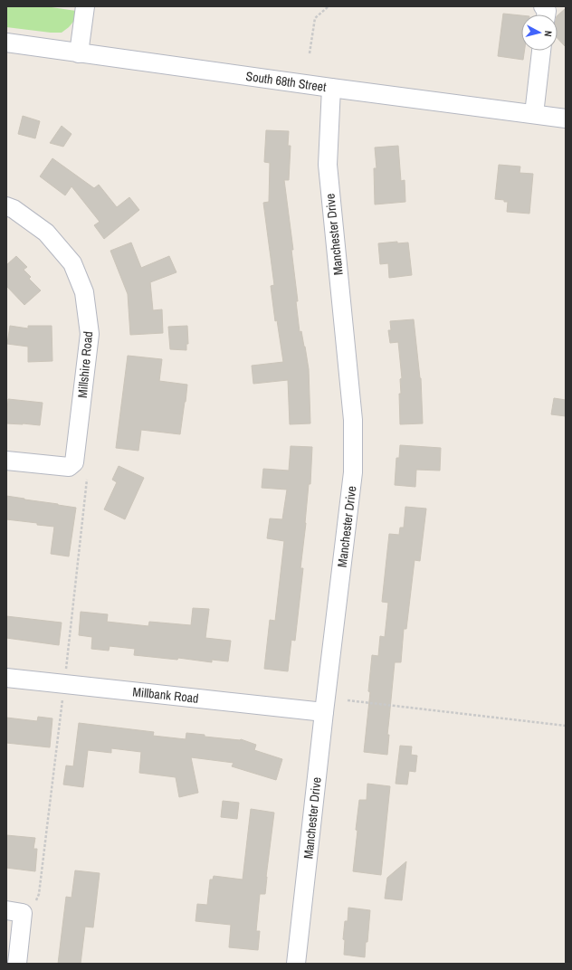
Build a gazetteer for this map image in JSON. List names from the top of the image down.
{
  "streets": {
    "street": [
      "South 68th Street",
      "Manchester Drive",
      "Millshire Road",
      "Millbank Road"
    ]
  },
  "crossings": [
    ["South 68th Street", "Manchester Drive"],
    ["Manchester Drive", "Millbank Road"]
  ],
  "north": "right"
}
